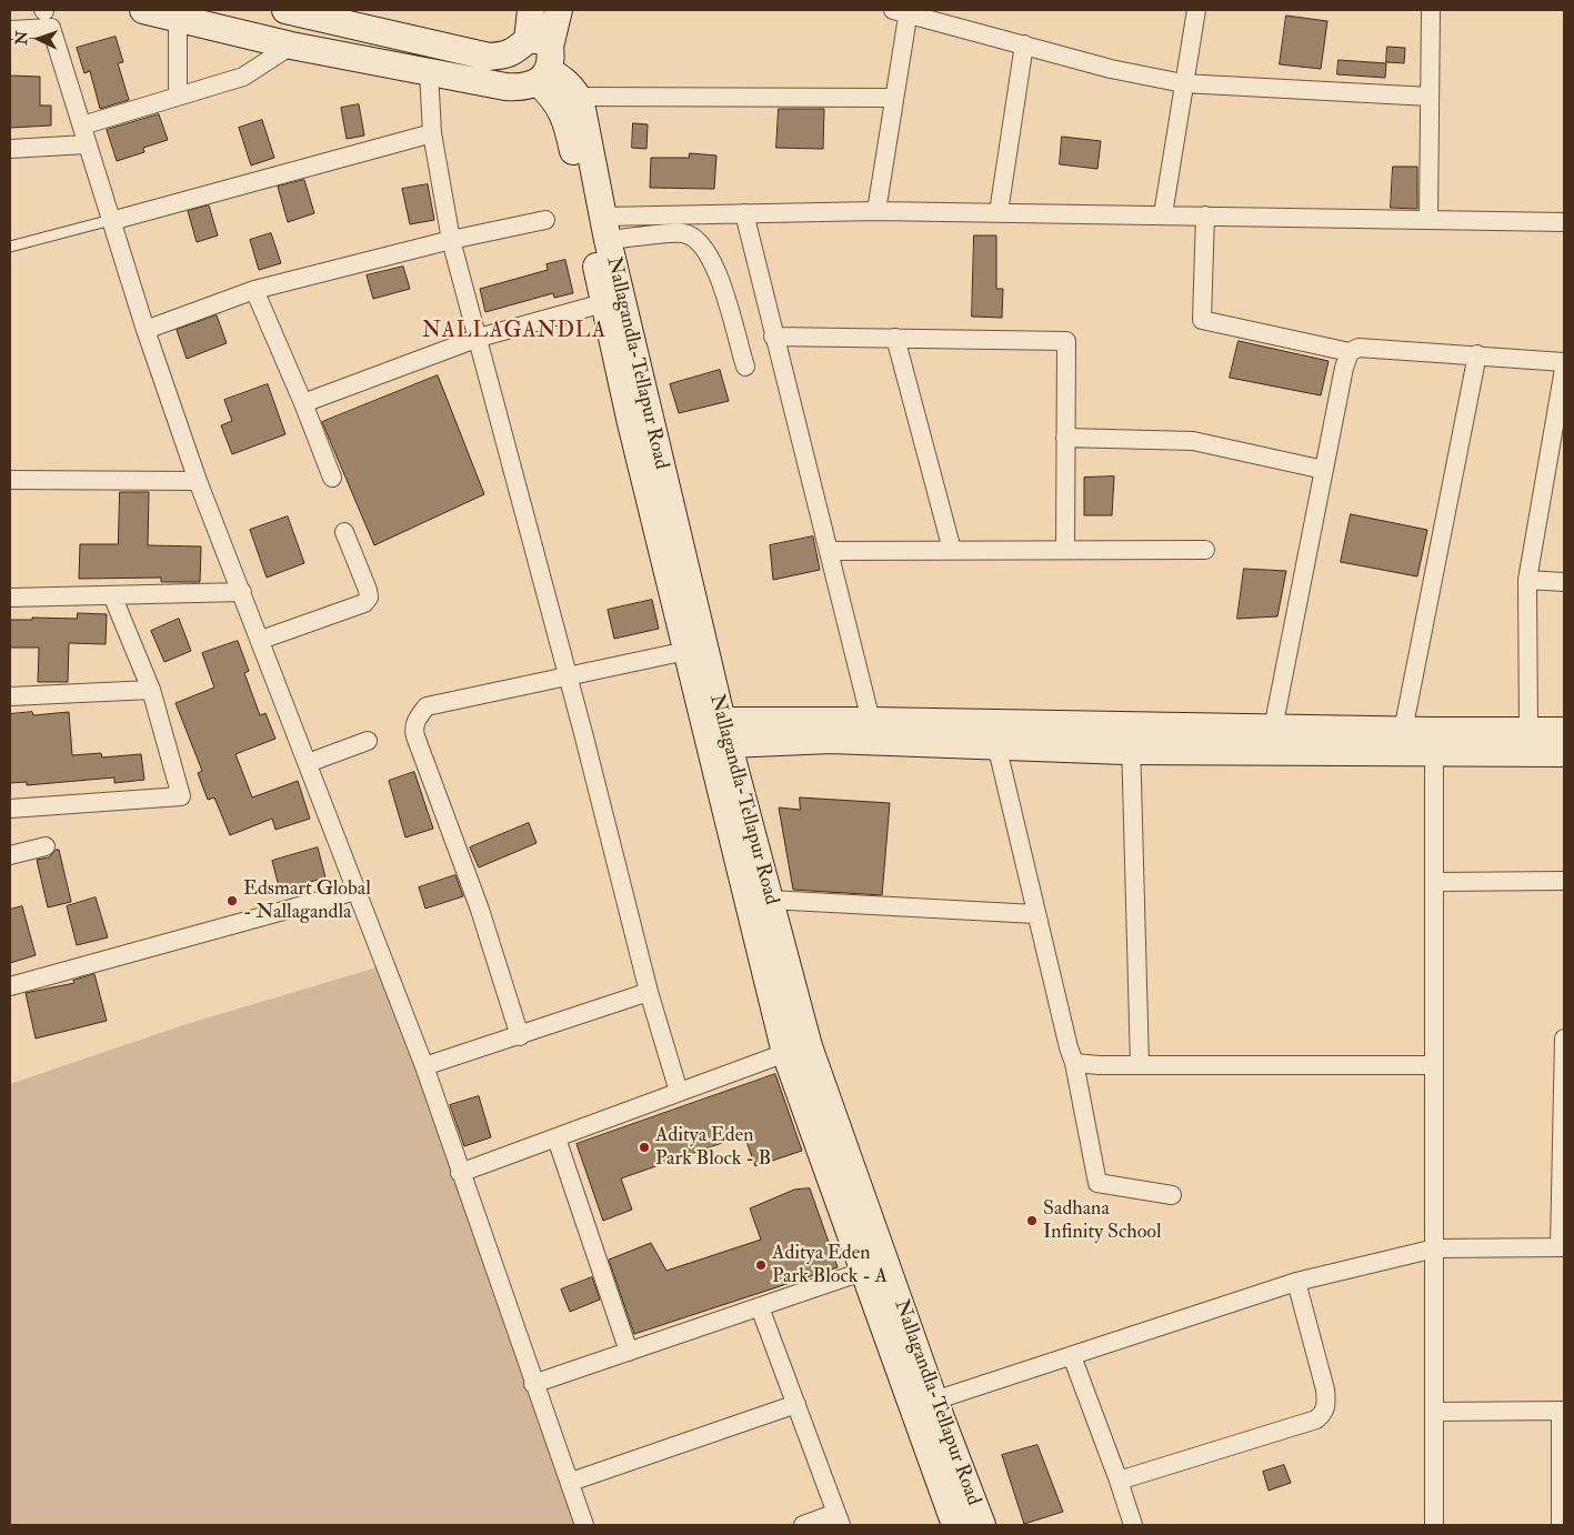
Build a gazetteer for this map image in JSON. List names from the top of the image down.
{
  "streets": {
    "street": ["Nallagandla-Tellapur Road"]
  },
  "districts": ["NALLAGANDLA"],
  "places": [
    "Edsmart Global - Nallagandla",
    "Aditya Eden Park Block - B",
    "Sadhana Infinity School",
    "Aditya Eden Park Block - A"
  ],
  "north": "left"
}
